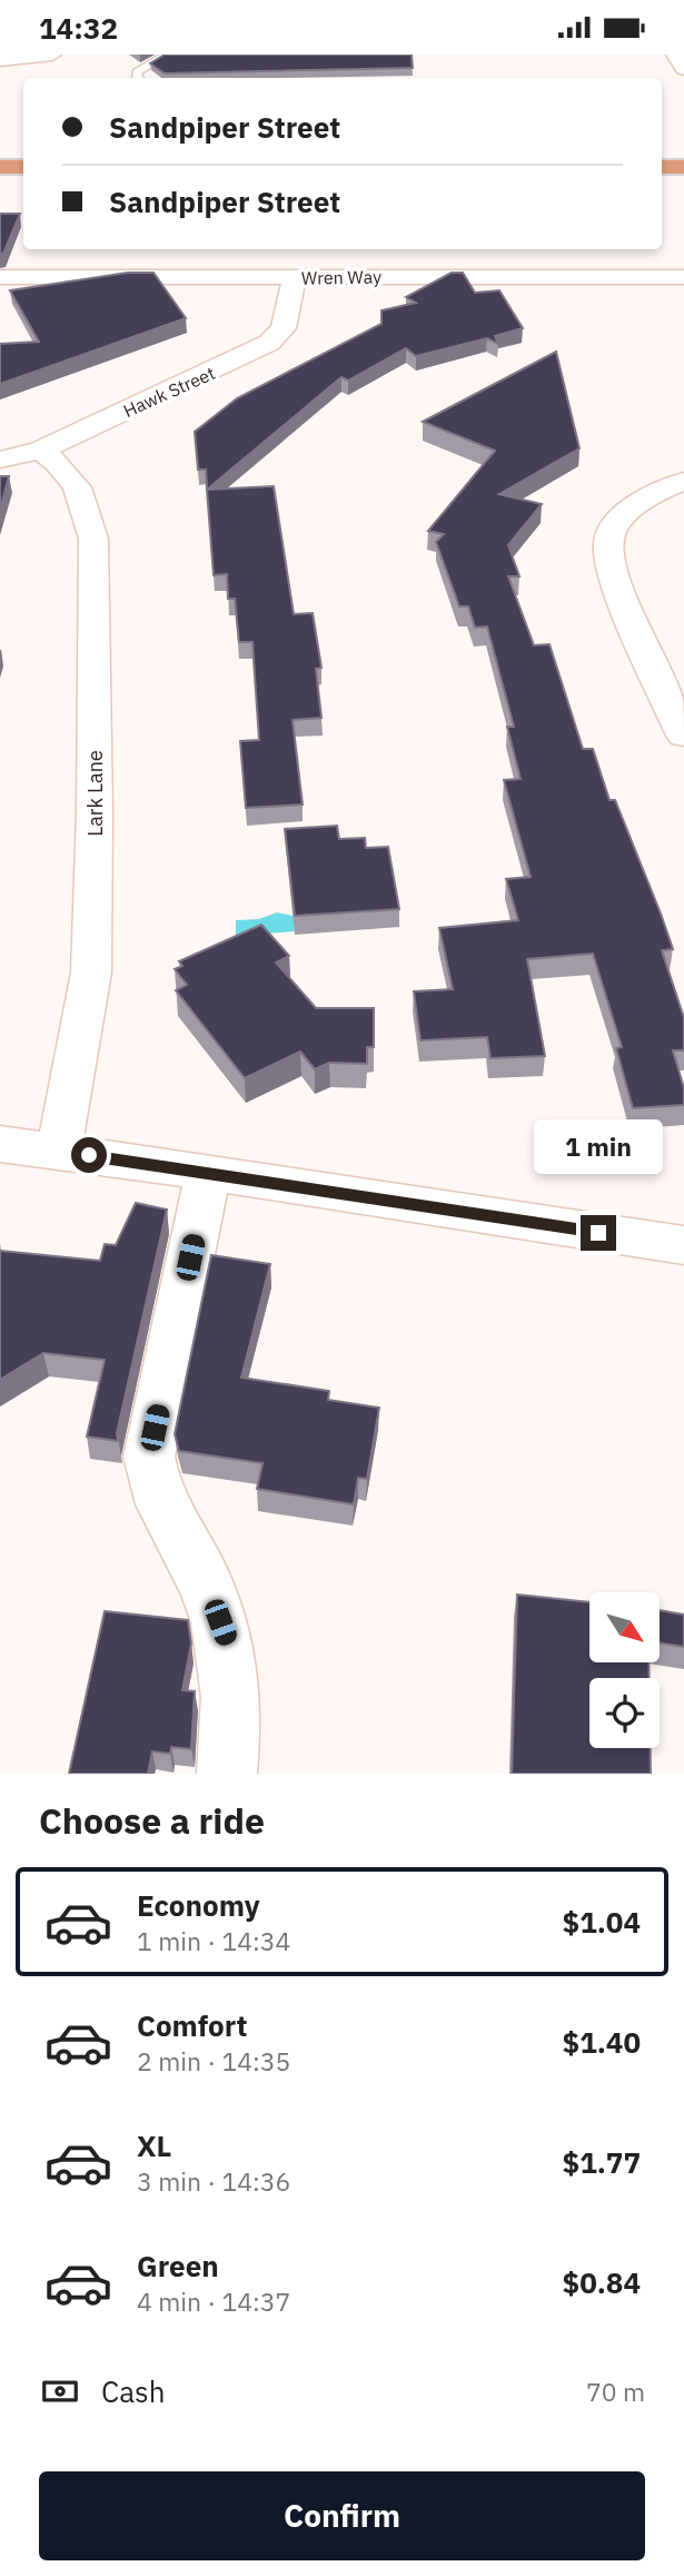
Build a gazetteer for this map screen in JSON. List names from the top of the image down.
{
  "streets": {
    "street": ["Wren Way", "Hawk Street", "Lark Lane"]
  },
  "crossings": [
    ["Wren Way", "Hawk Street"],
    ["Hawk Street", "Lark Lane"]
  ],
  "north": "bottom right",
  "page": {
    "status": "14:32",
    "banner": ["Sandpiper Street", "Sandpiper Street"],
    "bubble": "1 min",
    "heading": "Choose a ride",
    "list": [
      {
        "name": "Economy",
        "note": "1 min · 14:34",
        "value": "$1.04"
      },
      {
        "name": "Comfort",
        "note": "2 min · 14:35",
        "value": "$1.40"
      },
      {
        "name": "XL",
        "note": "3 min · 14:36",
        "value": "$1.77"
      },
      {
        "name": "Green",
        "note": "4 min · 14:37",
        "value": "$0.84"
      }
    ],
    "pay": ["Cash", "70 m"],
    "buttons": "Confirm"
  }
}
